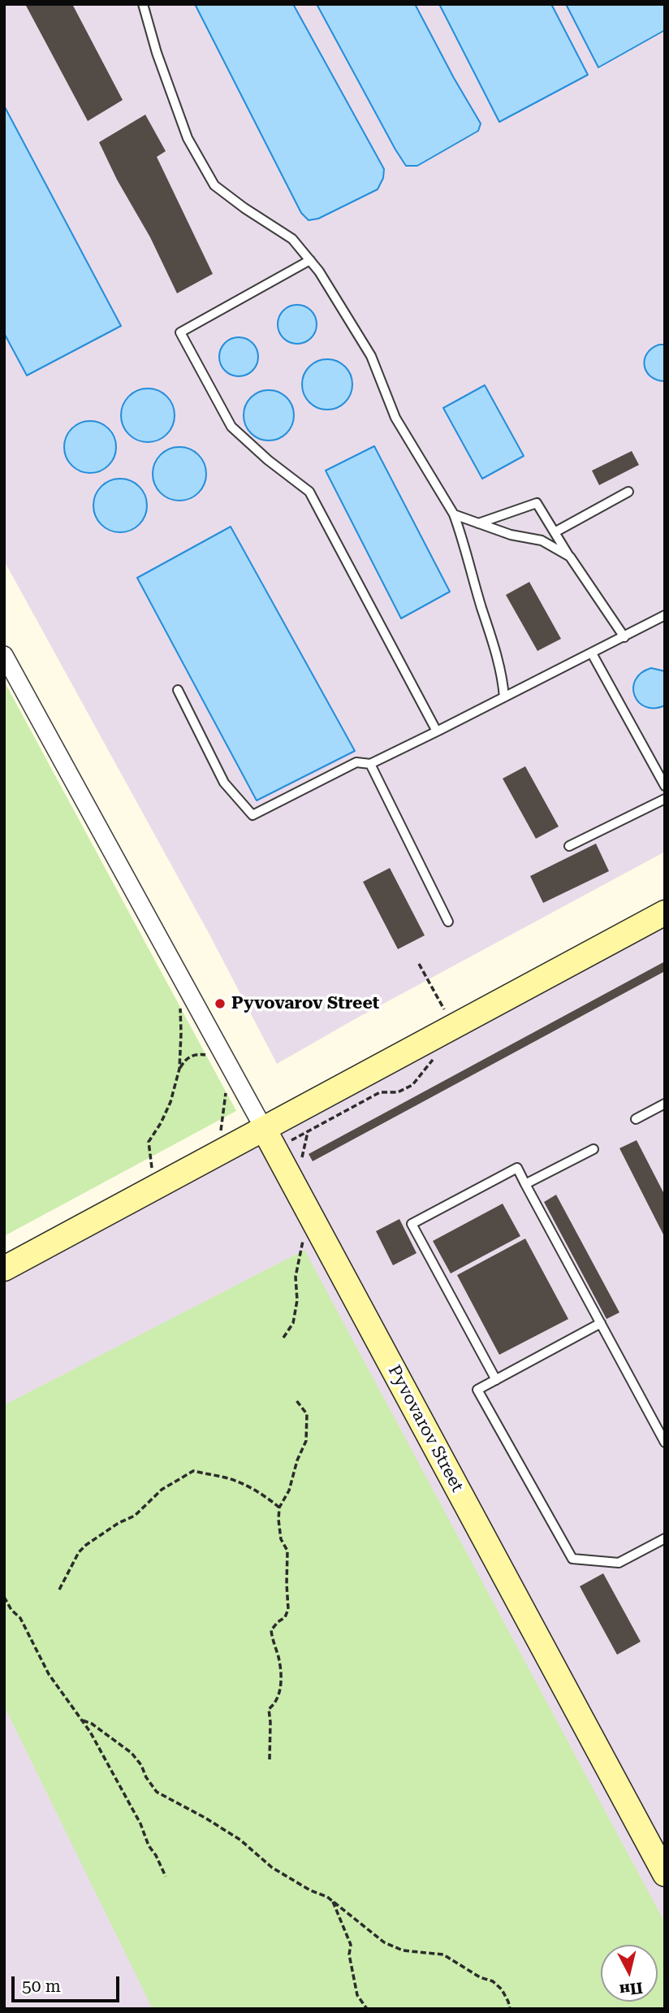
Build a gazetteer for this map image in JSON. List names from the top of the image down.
{
  "streets": {
    "street": ["Pyvovarov Street"]
  },
  "places": ["Pyvovarov Street"],
  "scale_bar": "50 m",
  "north": "bottom"
}
